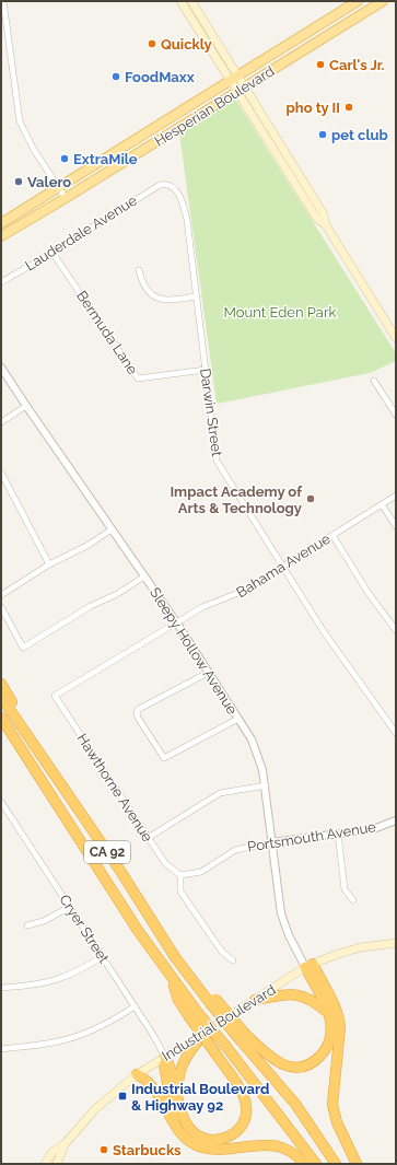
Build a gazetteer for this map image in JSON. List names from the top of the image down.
{
  "streets": {
    "highway": ["CA 92"],
    "main road": ["Hesperian Boulevard", "Industrial Boulevard"],
    "street": [
      "Lauderdale Avenue",
      "Bermuda Lane",
      "Darwin Street",
      "Bahama Avenue",
      "Sleepy Hollow Avenue",
      "Hawthorne Avenue",
      "Portsmouth Avenue",
      "Cryer Street"
    ]
  },
  "crossings": [
    ["Lauderdale Avenue", "Bermuda Lane"],
    ["Lauderdale Avenue", "Darwin Street"],
    ["Bermuda Lane", "Darwin Street"],
    ["Darwin Street", "Bahama Avenue"],
    ["Bahama Avenue", "Sleepy Hollow Avenue"],
    ["Bahama Avenue", "Hawthorne Avenue"],
    ["Sleepy Hollow Avenue", "Portsmouth Avenue"],
    ["Sleepy Hollow Avenue", "Industrial Boulevard"],
    ["Hawthorne Avenue", "Portsmouth Avenue"],
    ["Cryer Street", "Industrial Boulevard"]
  ],
  "parks": ["Mount Eden Park"],
  "places": {
    "other": [
      "Quickly",
      "Carl's Jr.",
      "FoodMaxx",
      "pho ty II",
      "pet club",
      "ExtraMile",
      "Valero",
      "Impact Academy of Arts & Technology",
      "Starbucks"
    ],
    "transit": ["Industrial Boulevard & Highway 92"]
  }
}
